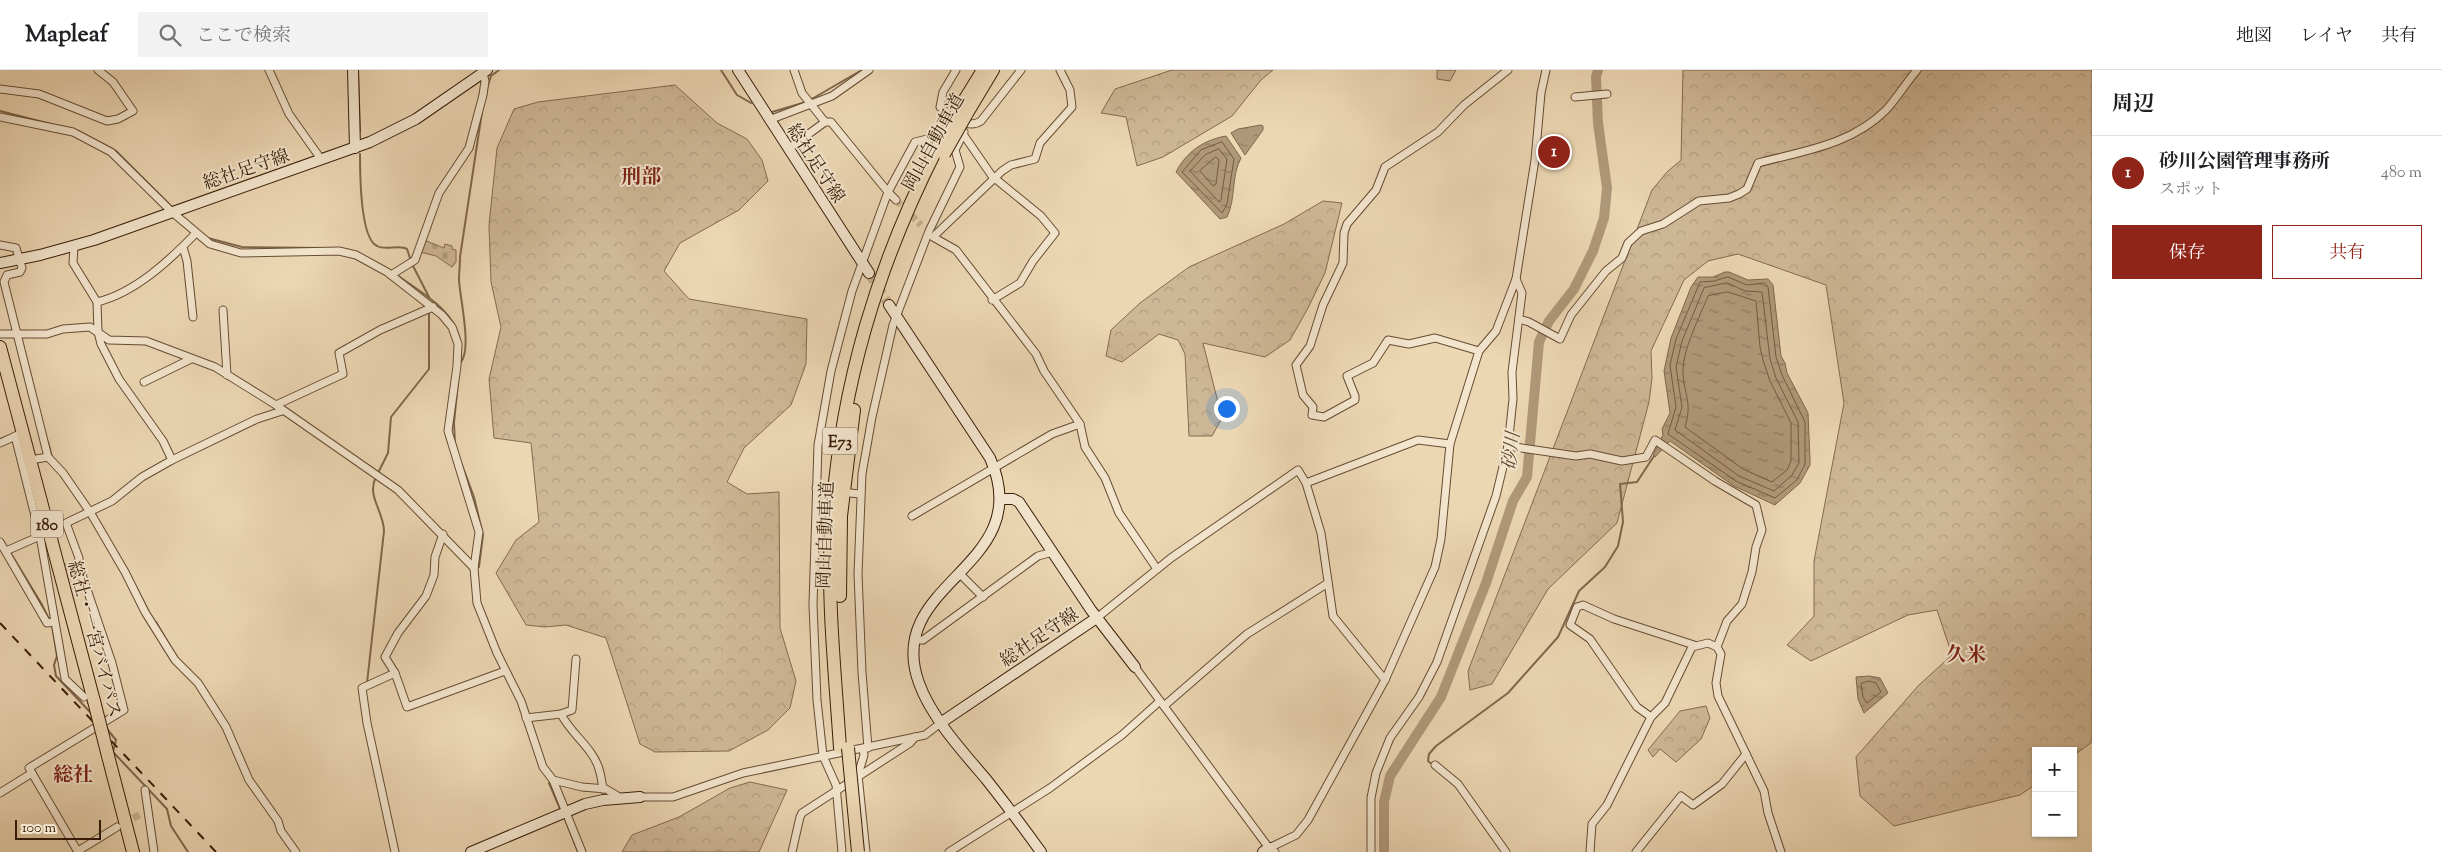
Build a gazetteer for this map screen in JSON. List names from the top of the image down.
{
  "streets": {
    "highway": [
      "岡山自動車道",
      "E73",
      "180",
      "総社・一宮バイパス"
    ],
    "main road": ["総社足守線"]
  },
  "districts": ["刑部", "久米", "総社"],
  "water": ["砂川"],
  "scale_bar": "100 m",
  "page": {
    "header": "Mapleaf",
    "search": "ここで検索",
    "nav": ["地図", "レイヤ", "共有"],
    "heading": "周辺",
    "pins": "1",
    "list": [
      {
        "mark": "1",
        "name": "砂川公園管理事務所",
        "note": "スポット",
        "value": "480 m"
      }
    ],
    "buttons": ["保存", "共有"],
    "map_buttons": ["+", "−"],
    "scale": "100 m"
  }
}
